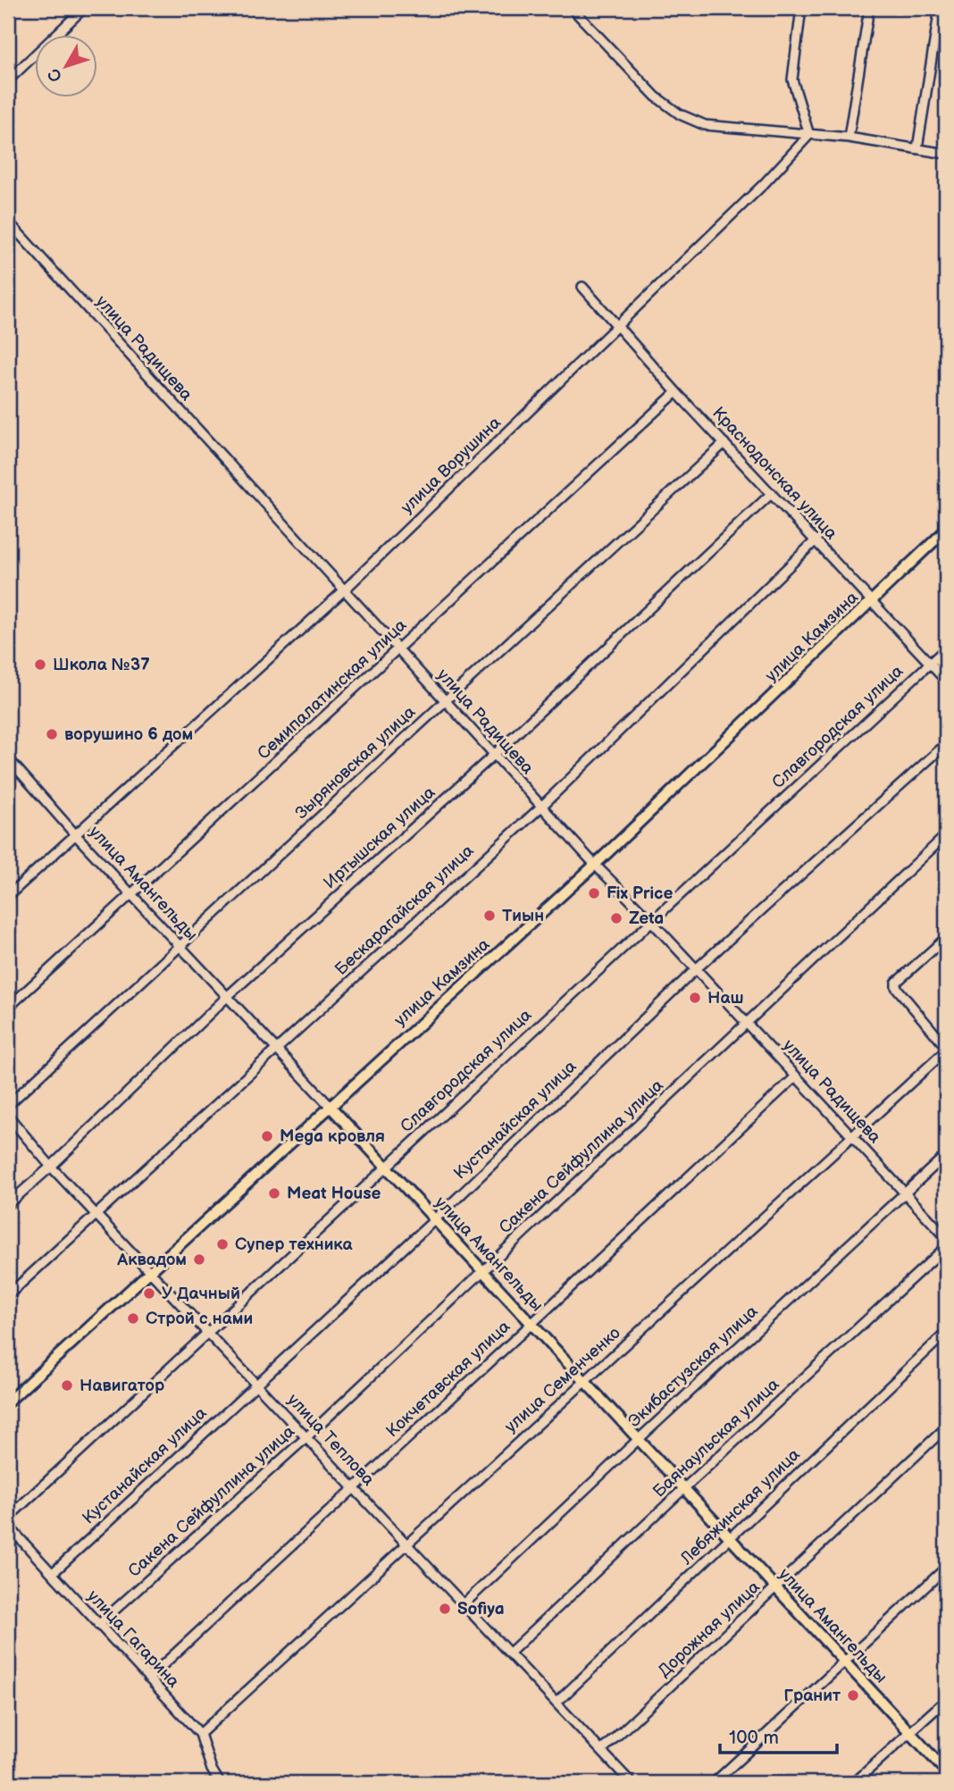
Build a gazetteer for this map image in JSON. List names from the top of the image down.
{
  "streets": {
    "main road": ["улица Камзина", "улица Амангельды"],
    "street": [
      "улица Радищева",
      "улица Ворушина",
      "Краснодонская улица",
      "Семипалатинская улица",
      "Славгородская улица",
      "Зыряновская улица",
      "Иртышская улица",
      "Бескарагайская улица",
      "Кустанайская улица",
      "Сакена Сейфуллина улица",
      "Экибастузская улица",
      "Кокчетавская улица",
      "улица Семенченко",
      "Баянаульская улица",
      "улица Теплова",
      "Лебяжинская улица",
      "Дорожная улица",
      "улица Гагарина"
    ]
  },
  "crossings": [
    ["улица Радищева", "улица Ворушина"],
    ["улица Радищева", "улица Камзина"],
    ["улица Радищева", "Семипалатинская улица"],
    ["улица Радищева", "Славгородская улица"],
    ["улица Радищева", "Зыряновская улица"],
    ["улица Радищева", "Иртышская улица"],
    ["улица Радищева", "Бескарагайская улица"],
    ["улица Радищева", "Кустанайская улица"],
    ["улица Радищева", "Сакена Сейфуллина улица"],
    ["улица Радищева", "Экибастузская улица"],
    ["улица Радищева", "Кокчетавская улица"],
    ["улица Радищева", "улица Семенченко"],
    ["улица Ворушина", "Краснодонская улица"],
    ["улица Ворушина", "улица Амангельды"],
    ["Краснодонская улица", "улица Камзина"],
    ["Краснодонская улица", "Семипалатинская улица"],
    ["Краснодонская улица", "Славгородская улица"],
    ["Краснодонская улица", "Зыряновская улица"],
    ["Краснодонская улица", "Иртышская улица"],
    ["Краснодонская улица", "Бескарагайская улица"],
    ["улица Камзина", "улица Амангельды"],
    ["улица Камзина", "улица Теплова"],
    ["Семипалатинская улица", "улица Амангельды"],
    ["Славгородская улица", "улица Амангельды"],
    ["Славгородская улица", "улица Теплова"],
    ["Зыряновская улица", "улица Амангельды"],
    ["Иртышская улица", "улица Амангельды"],
    ["Иртышская улица", "улица Теплова"],
    ["улица Амангельды", "Бескарагайская улица"],
    ["улица Амангельды", "Кустанайская улица"],
    ["улица Амангельды", "Сакена Сейфуллина улица"],
    ["улица Амангельды", "Экибастузская улица"],
    ["улица Амангельды", "Кокчетавская улица"],
    ["улица Амангельды", "улица Семенченко"],
    ["улица Амангельды", "Баянаульская улица"],
    ["улица Амангельды", "Лебяжинская улица"],
    ["улица Амангельды", "Дорожная улица"],
    ["Бескарагайская улица", "улица Теплова"],
    ["Кустанайская улица", "улица Теплова"],
    ["Кустанайская улица", "улица Гагарина"],
    ["Сакена Сейфуллина улица", "улица Теплова"],
    ["Сакена Сейфуллина улица", "улица Гагарина"],
    ["Экибастузская улица", "улица Теплова"],
    ["Кокчетавская улица", "улица Теплова"],
    ["Кокчетавская улица", "улица Гагарина"],
    ["улица Семенченко", "улица Теплова"],
    ["улица Семенченко", "улица Гагарина"],
    ["Баянаульская улица", "улица Теплова"],
    ["улица Теплова", "Лебяжинская улица"],
    ["улица Теплова", "Дорожная улица"]
  ],
  "places": [
    "Школа №37",
    "ворушино 6 дом",
    "Fix Price",
    "Тиын",
    "Zeta",
    "Наш",
    "Mega кровля",
    "Meat House",
    "Супер техника",
    "Аквадом",
    "У Дачный",
    "Строй с нами",
    "Навигатор",
    "Sofiya",
    "Гранит"
  ],
  "scale_bar": "100 m",
  "north": "bottom left"
}
